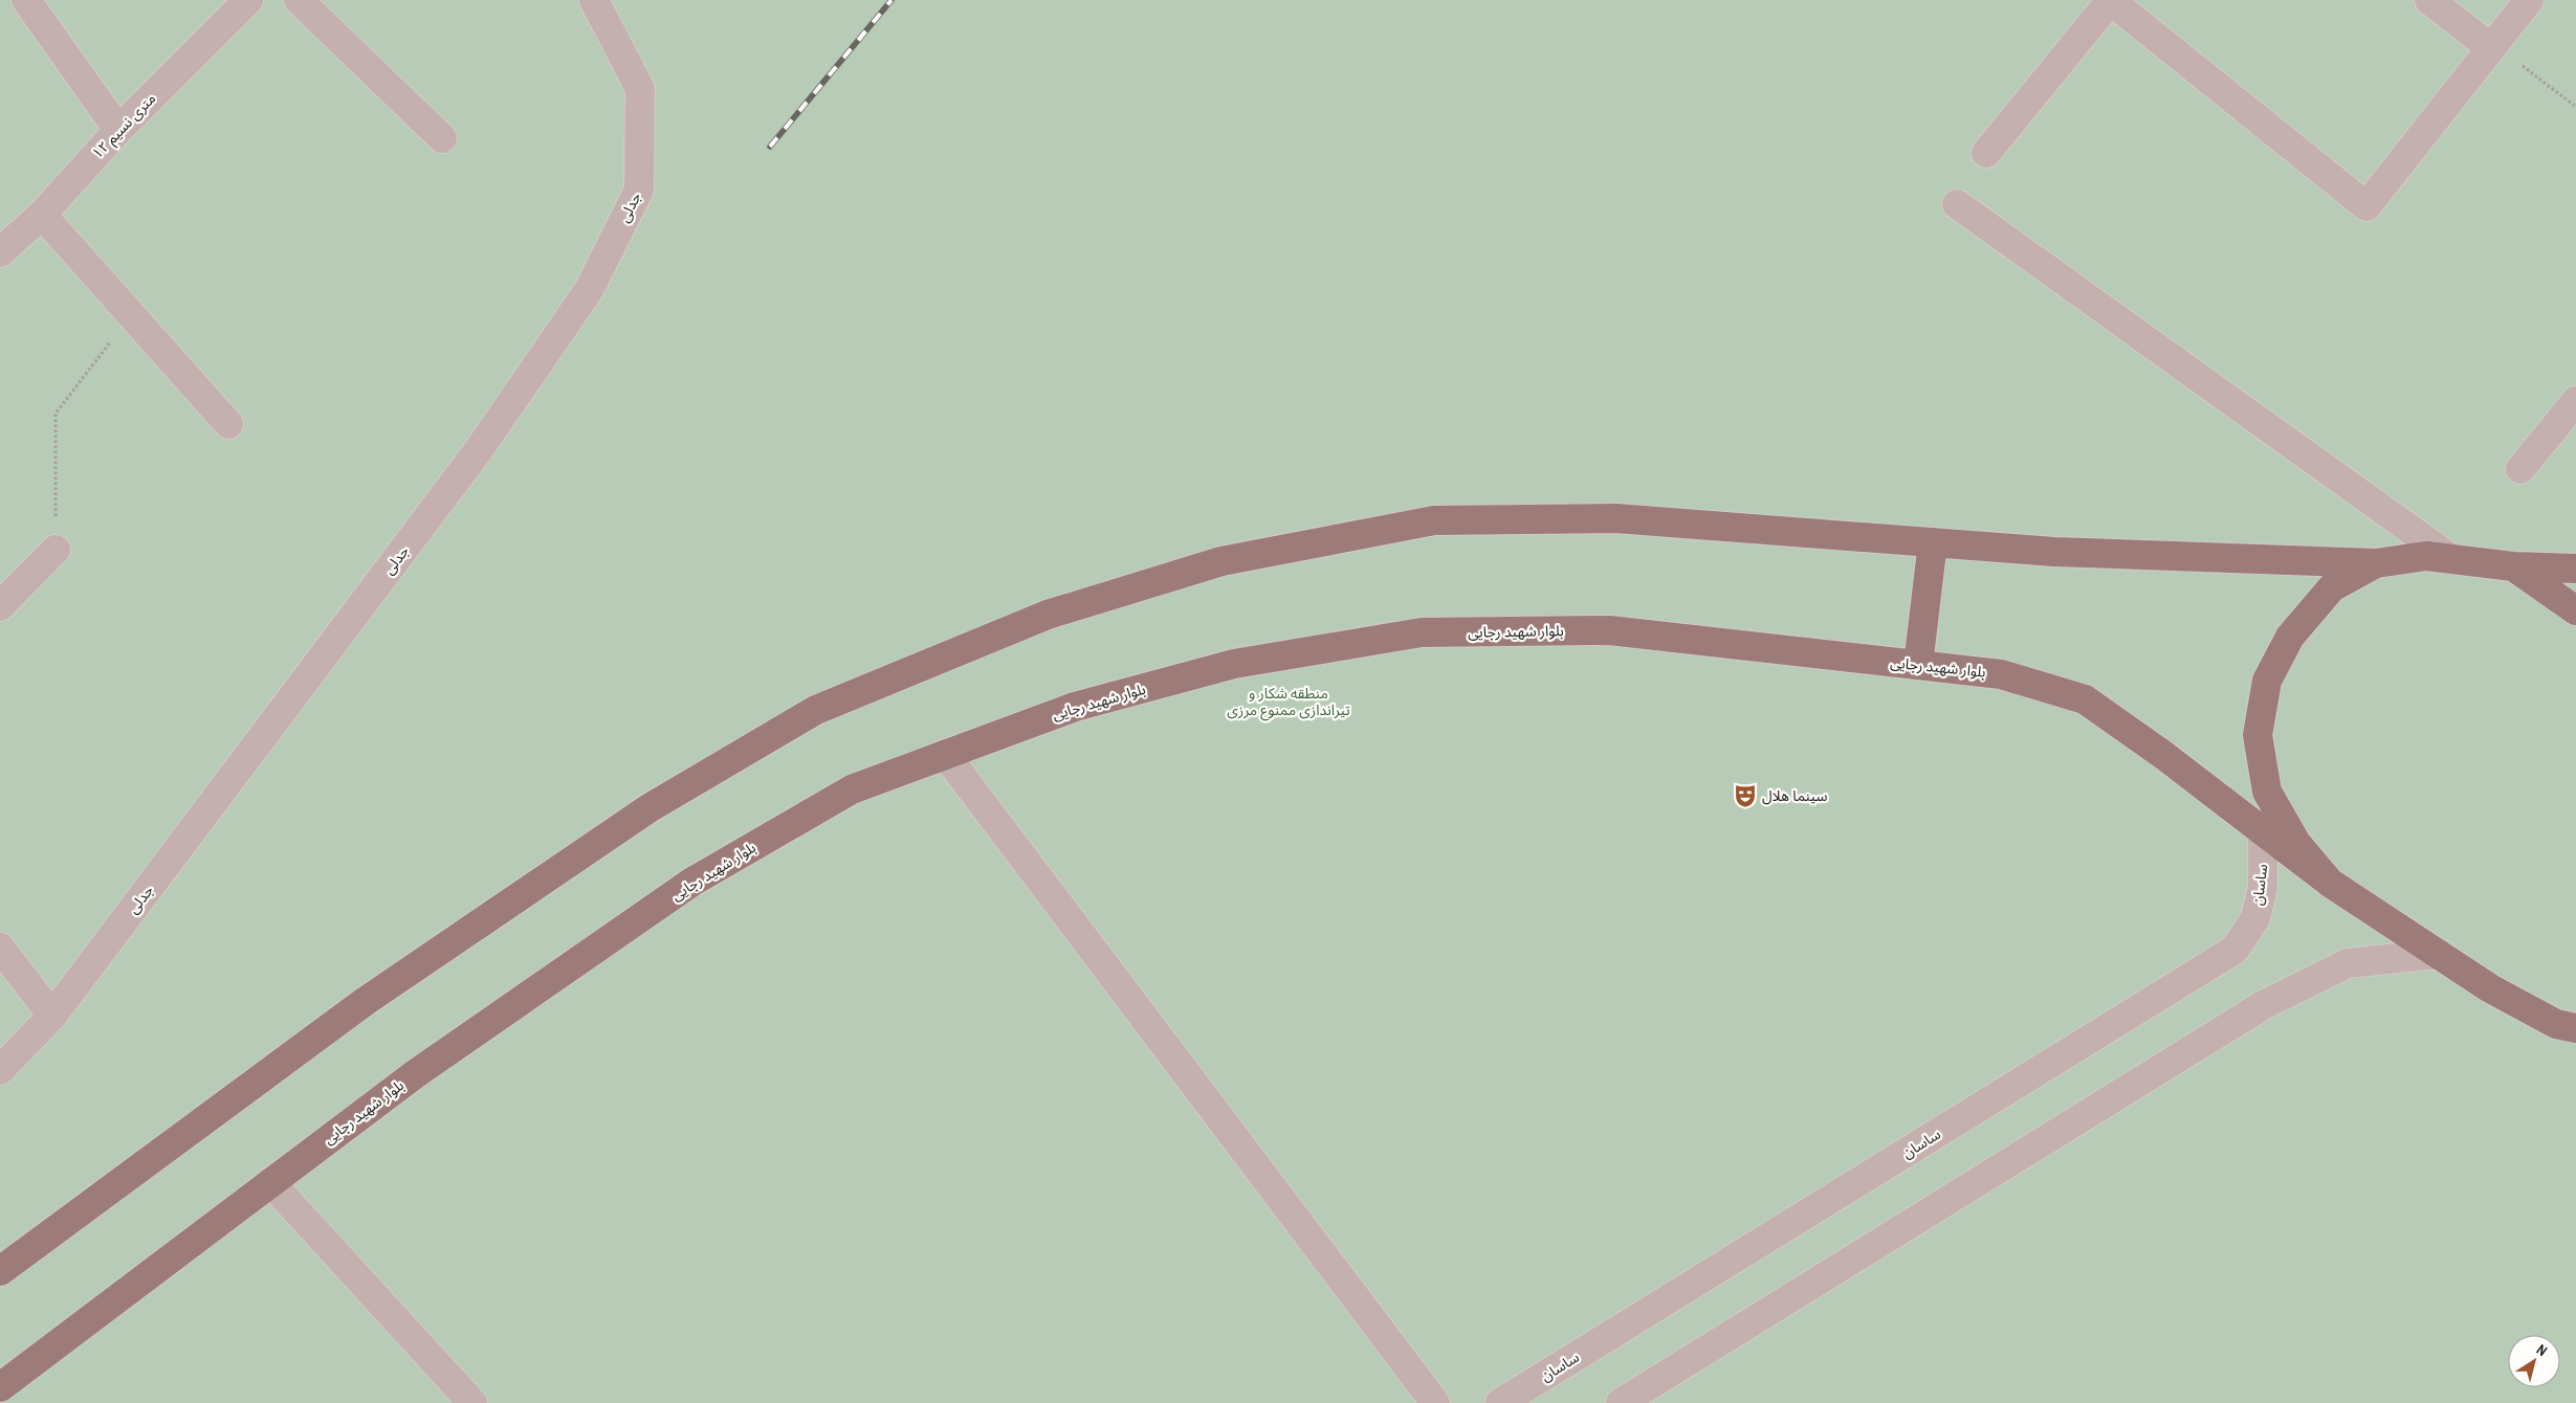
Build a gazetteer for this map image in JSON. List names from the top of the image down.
{
  "streets": {
    "main road": ["بلوار شهید رجایی"],
    "street": ["۱۲ متری نسیم", "جدلی", "ساسان"]
  },
  "crossings": [
    ["بلوار شهید رجایی", "ساسان"]
  ],
  "parks": ["منطقه شکار و تیراندازی ممنوع مرزی"],
  "places": {
    "theatre": ["سینما هلال"]
  },
  "north": "top right"
}
